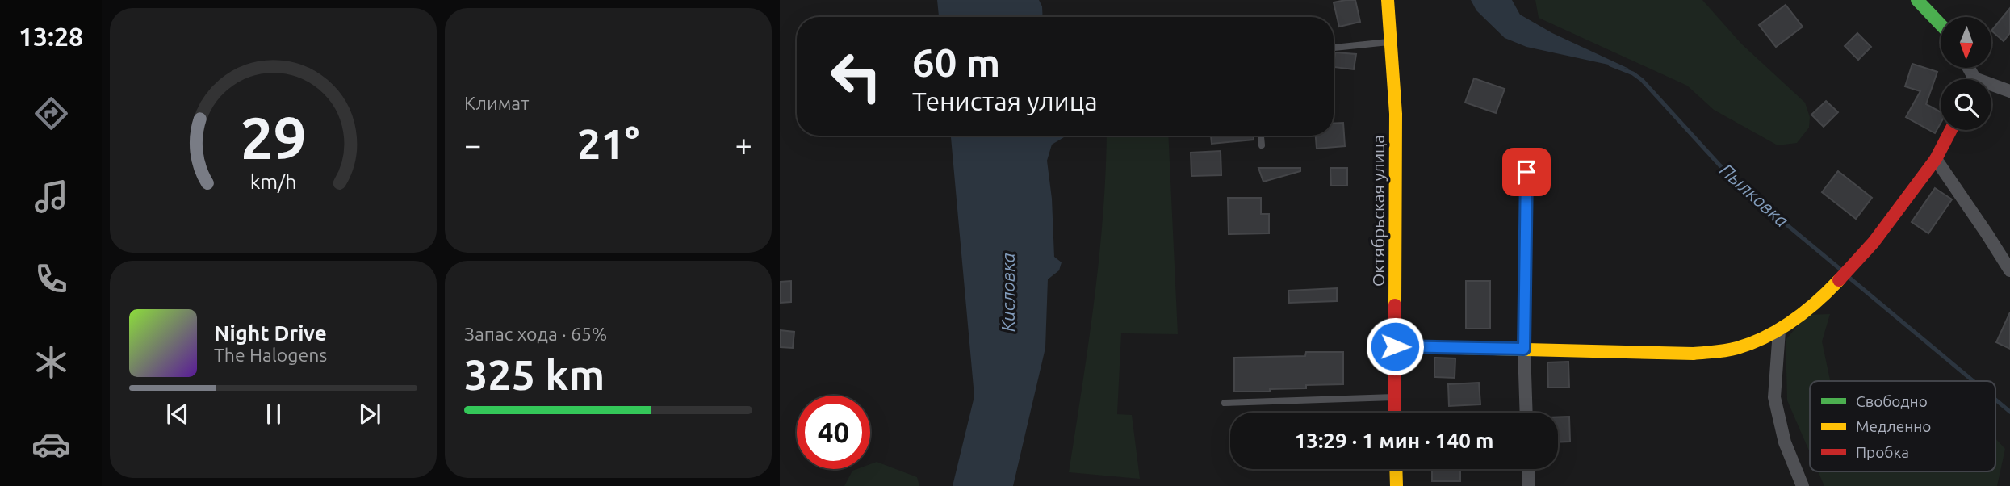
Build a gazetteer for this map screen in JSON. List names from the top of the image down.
{
  "streets": {
    "street": ["Октябрьская улица"]
  },
  "water": ["Пылковка", "Кисловка"],
  "legend": ["Свободно", "Медленно", "Пробка"],
  "north": "bottom",
  "page": {
    "tabs": "13:28",
    "tile": [
      "Климат",
      ["Запас хода · 65%", "325 km"]
    ],
    "turn": ["60 m", "Тенистая улица"],
    "heat": ["−", "21°", "+"],
    "song": ["Night Drive", "The Halogens"],
    "limit": "40",
    "trip": "13:29 · 1 мин · 140 m",
    "gauge": ["29", "km/h"]
  }
}
